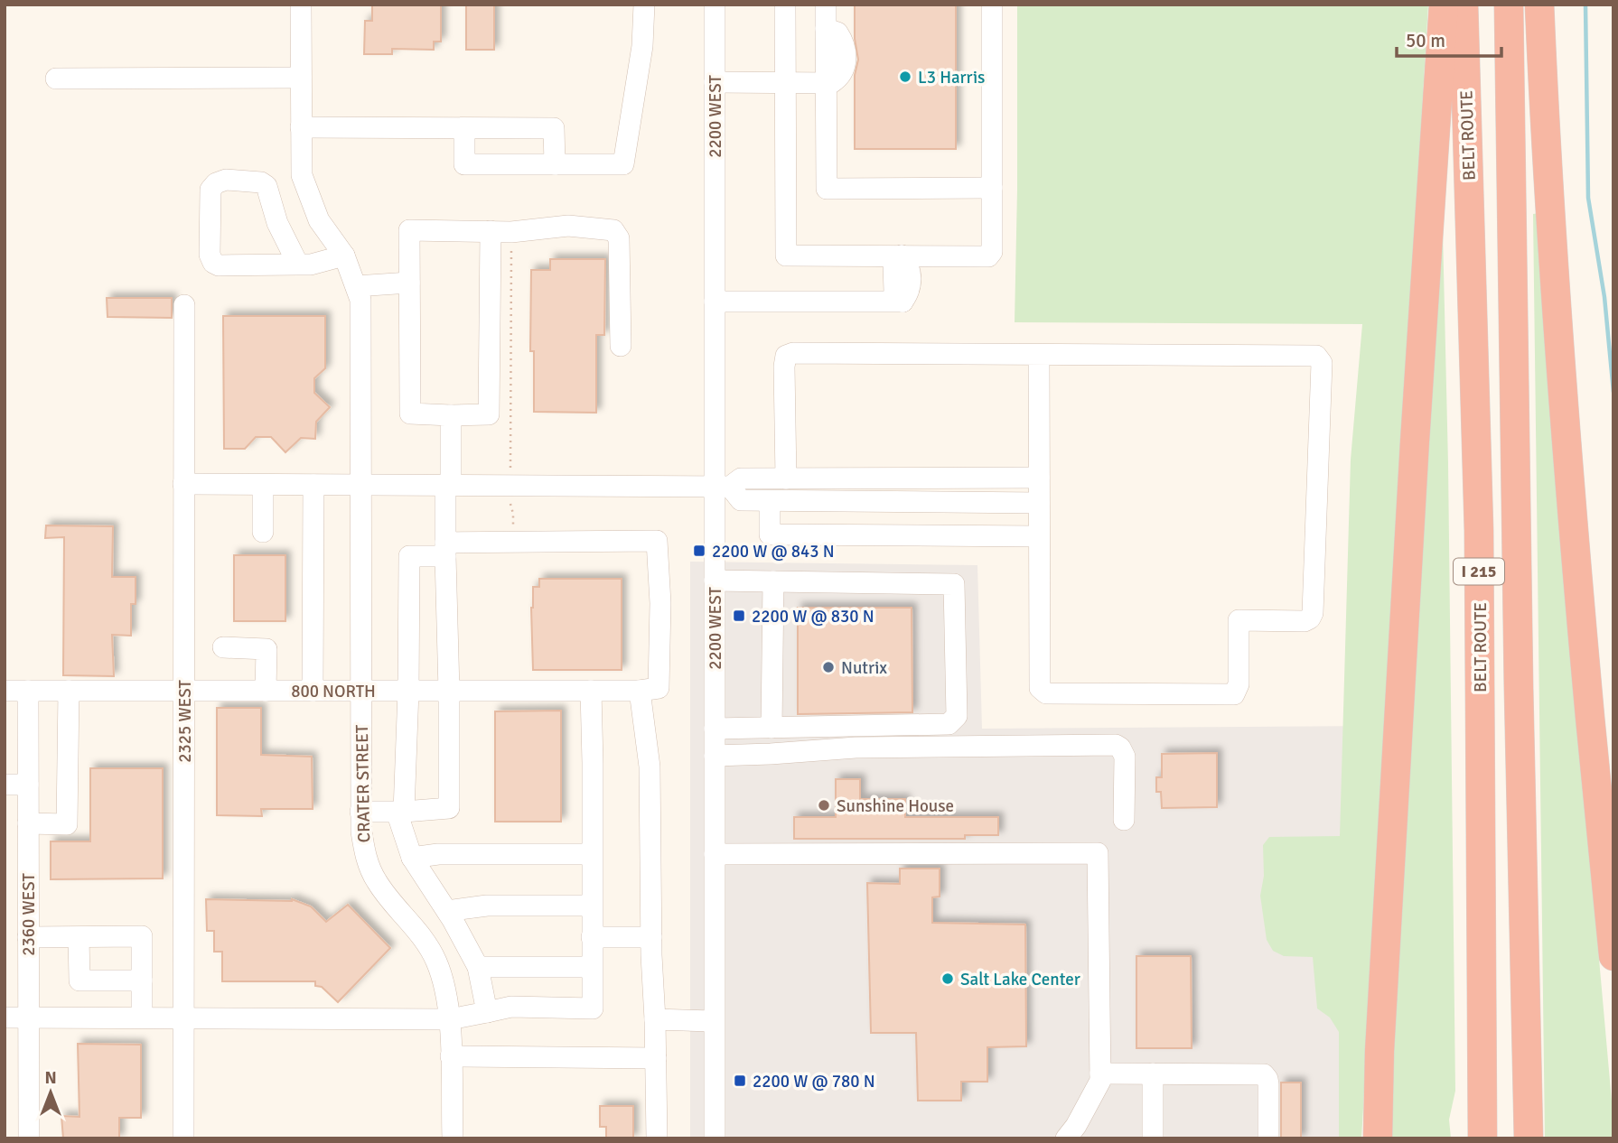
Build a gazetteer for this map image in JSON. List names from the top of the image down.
{
  "streets": {
    "highway": ["BELT ROUTE", "I 215"],
    "street": [
      "2200 WEST",
      "800 NORTH",
      "2325 WEST",
      "CRATER STREET",
      "2360 WEST"
    ]
  },
  "crossings": [
    ["800 NORTH", "2325 WEST"],
    ["800 NORTH", "CRATER STREET"],
    ["800 NORTH", "2360 WEST"]
  ],
  "places": {
    "other": [
      "L3 Harris",
      "Nutrix",
      "Sunshine House",
      "Salt Lake Center"
    ],
    "transit": ["2200 W @ 843 N", "2200 W @ 830 N", "2200 W @ 780 N"]
  },
  "scale_bar": "50 m",
  "north": "top"
}
